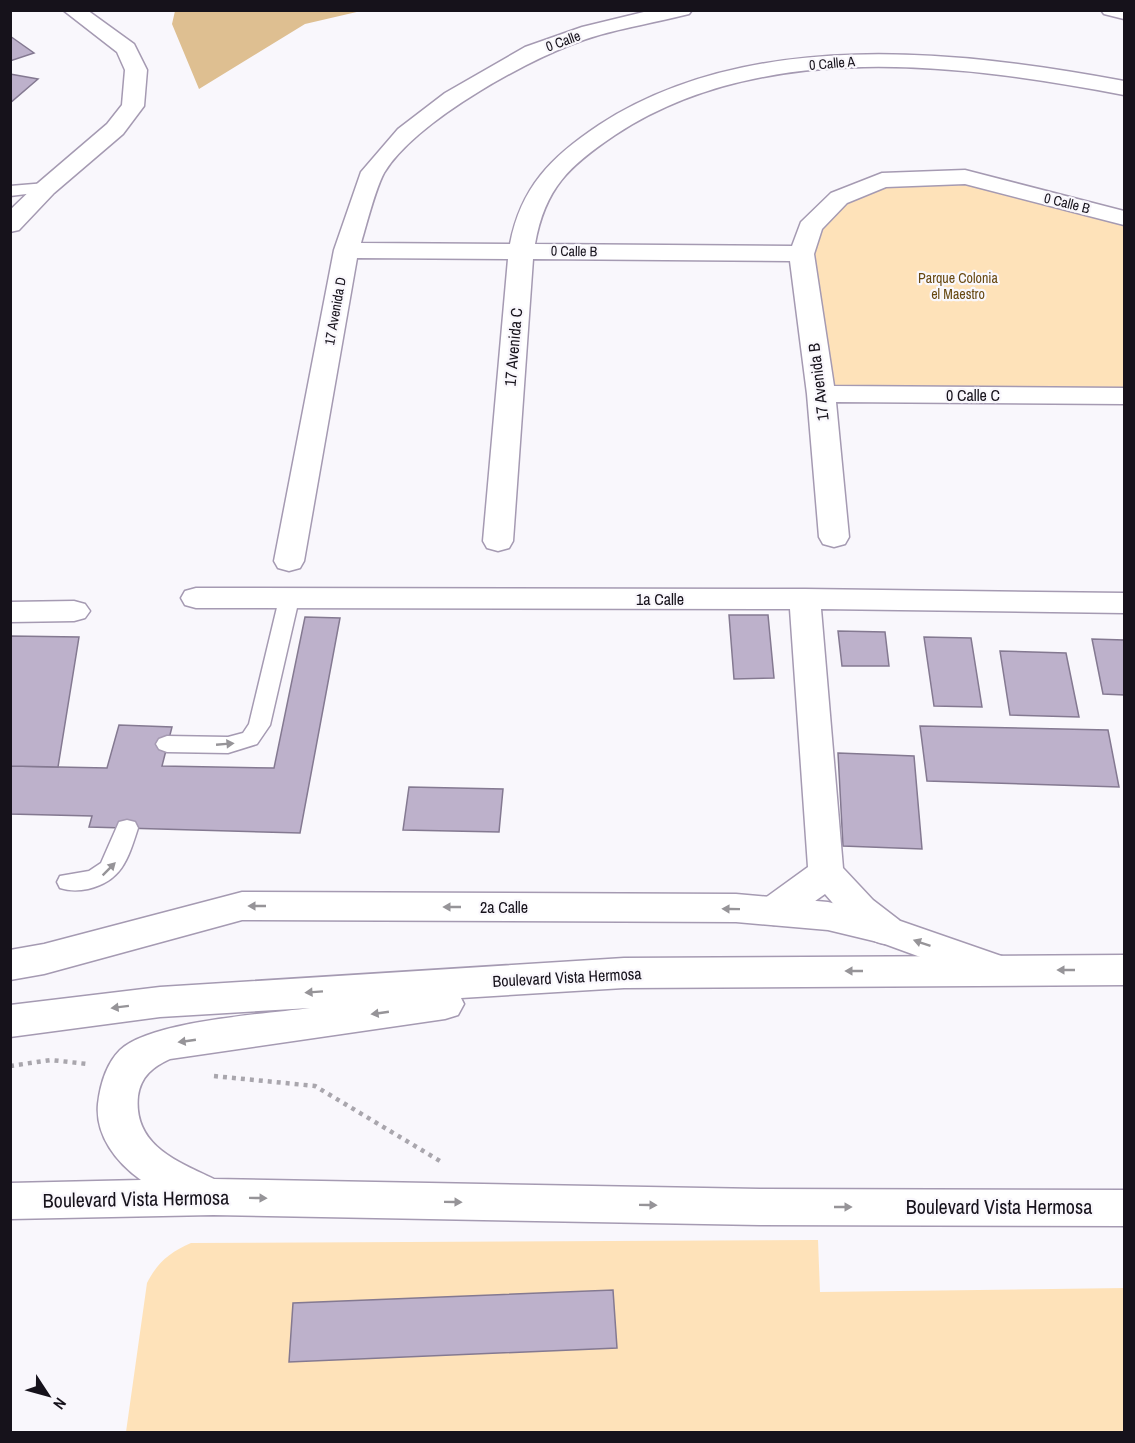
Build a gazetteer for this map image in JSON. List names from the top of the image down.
{
  "streets": {
    "street": [
      "0 Calle",
      "0 Calle A",
      "0 Calle B",
      "17 Avenida D",
      "17 Avenida C",
      "17 Avenida B",
      "0 Calle C",
      "1a Calle",
      "2a Calle",
      "Boulevard Vista Hermosa"
    ]
  },
  "crossings": [
    ["0 Calle", "17 Avenida D"],
    ["0 Calle A", "17 Avenida C"],
    ["0 Calle B", "17 Avenida D"],
    ["0 Calle B", "17 Avenida C"],
    ["0 Calle B", "17 Avenida B"],
    ["17 Avenida B", "0 Calle C"],
    ["2a Calle", "Boulevard Vista Hermosa"]
  ],
  "parks": ["Parque Colonia el Maestro"],
  "north": "bottom right"
}
